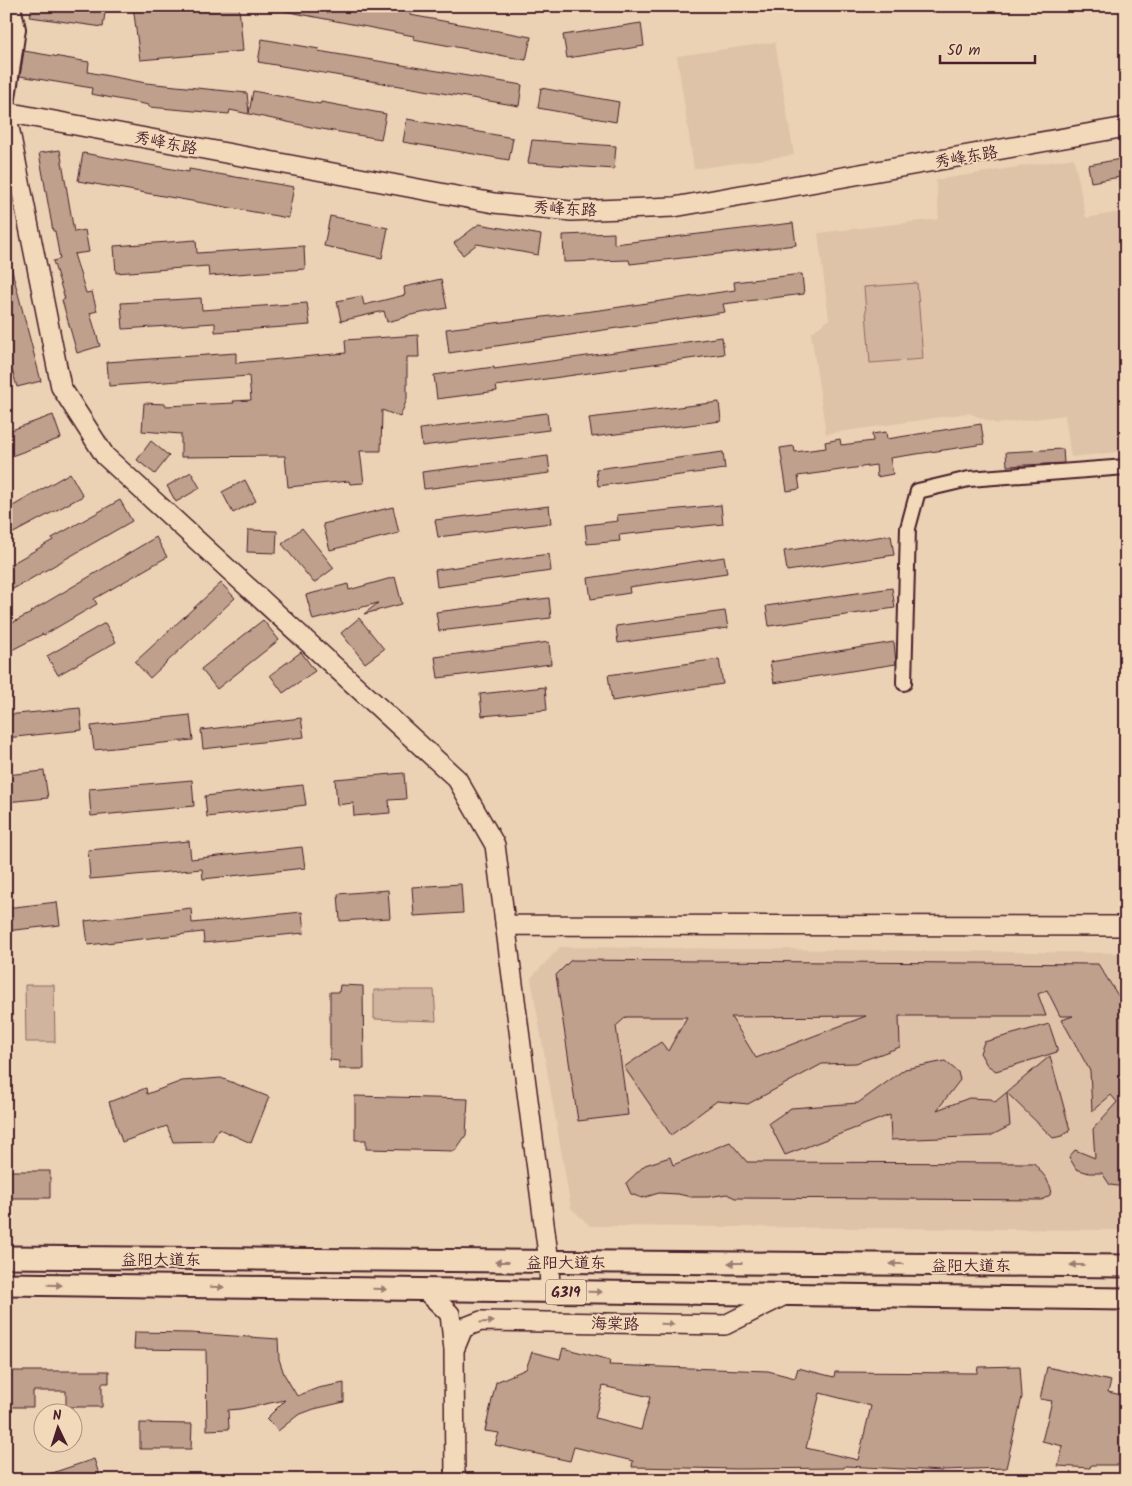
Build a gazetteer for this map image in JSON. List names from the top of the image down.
{
  "streets": {
    "main road": ["益阳大道东", "G319"],
    "street": ["秀峰东路", "海棠路"]
  },
  "crossings": [
    ["G319", "海棠路"]
  ],
  "one_way": ["海棠路"],
  "scale_bar": "50 m",
  "north": "top"
}
